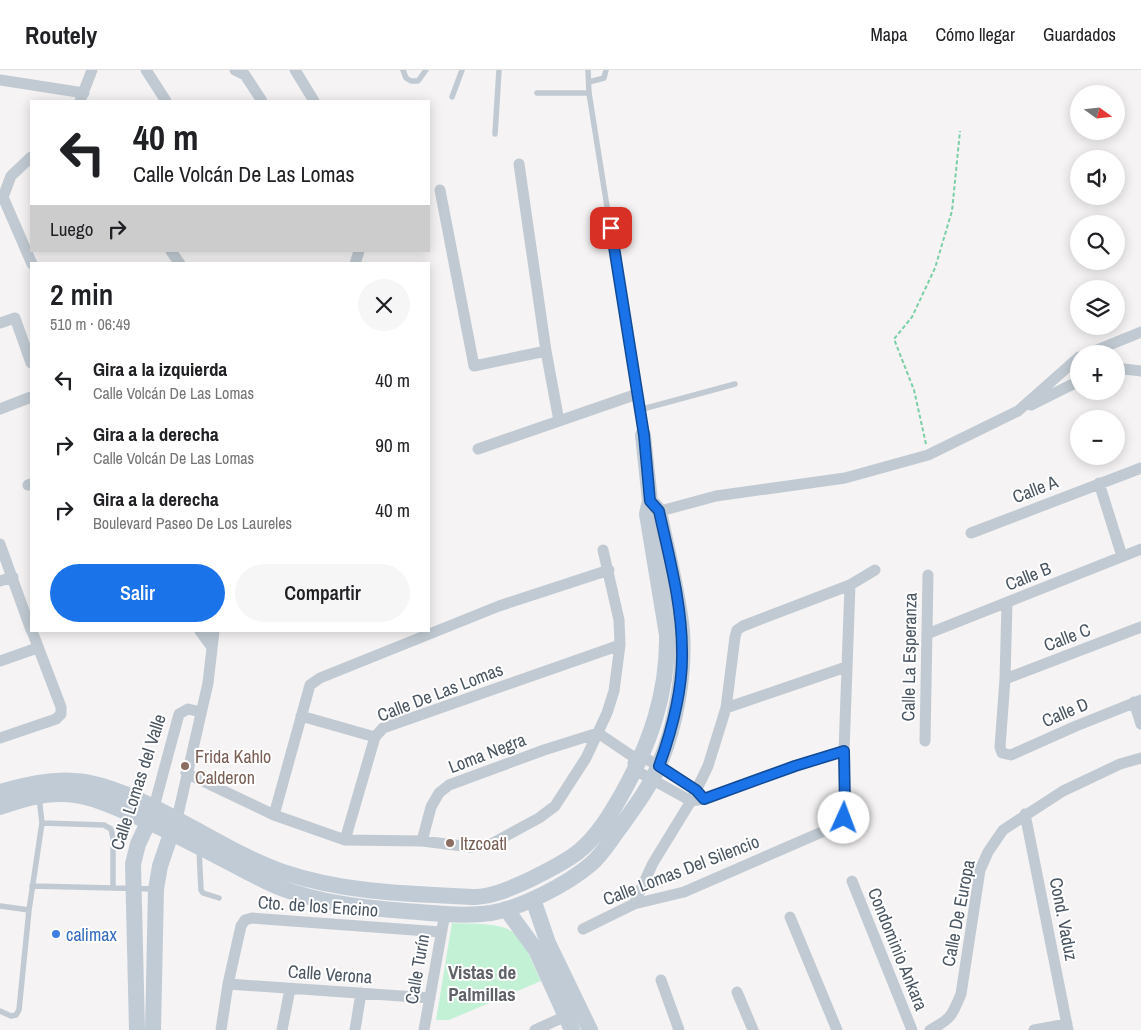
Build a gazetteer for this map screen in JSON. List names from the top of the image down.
{
  "streets": {
    "street": [
      "Calle A",
      "Calle B",
      "Calle C",
      "Calle La Esperanza",
      "Calle De Las Lomas",
      "Calle D",
      "Loma Negra",
      "Calle Lomas del Valle",
      "Calle Lomas Del Silencio",
      "Cto. de los Encino",
      "Calle De Europa",
      "Cond. Vaduz",
      "Condominio Ankara",
      "Calle Turín",
      "Calle Verona"
    ]
  },
  "crossings": [
    ["Calle B", "Calle La Esperanza"],
    ["Calle C", "Calle D"],
    ["Cto. de los Encino", "Calle Turín"],
    ["Cto. de los Encino", "Calle Verona"],
    ["Calle De Europa", "Cond. Vaduz"],
    ["Calle Turín", "Calle Verona"]
  ],
  "districts": ["Vistas de Palmillas"],
  "places": ["Frida Kahlo Calderon", "Itzcoatl", "calimax"],
  "north": "right",
  "page": {
    "header": "Routely",
    "nav": ["Mapa", "Cómo llegar", "Guardados"],
    "map_buttons": ["+", "−"],
    "turn": ["40 m", "Calle Volcán De Las Lomas"],
    "then": "Luego",
    "heading": ["2 min", "510 m · 06:49"],
    "list": [
      {
        "name": "Gira a la izquierda",
        "note": "Calle Volcán De Las Lomas",
        "value": "40 m"
      },
      {
        "name": "Gira a la derecha",
        "note": "Calle Volcán De Las Lomas",
        "value": "90 m"
      },
      {
        "name": "Gira a la derecha",
        "note": "Boulevard Paseo De Los Laureles",
        "value": "40 m"
      }
    ],
    "buttons": ["Salir", "Compartir"]
  }
}
